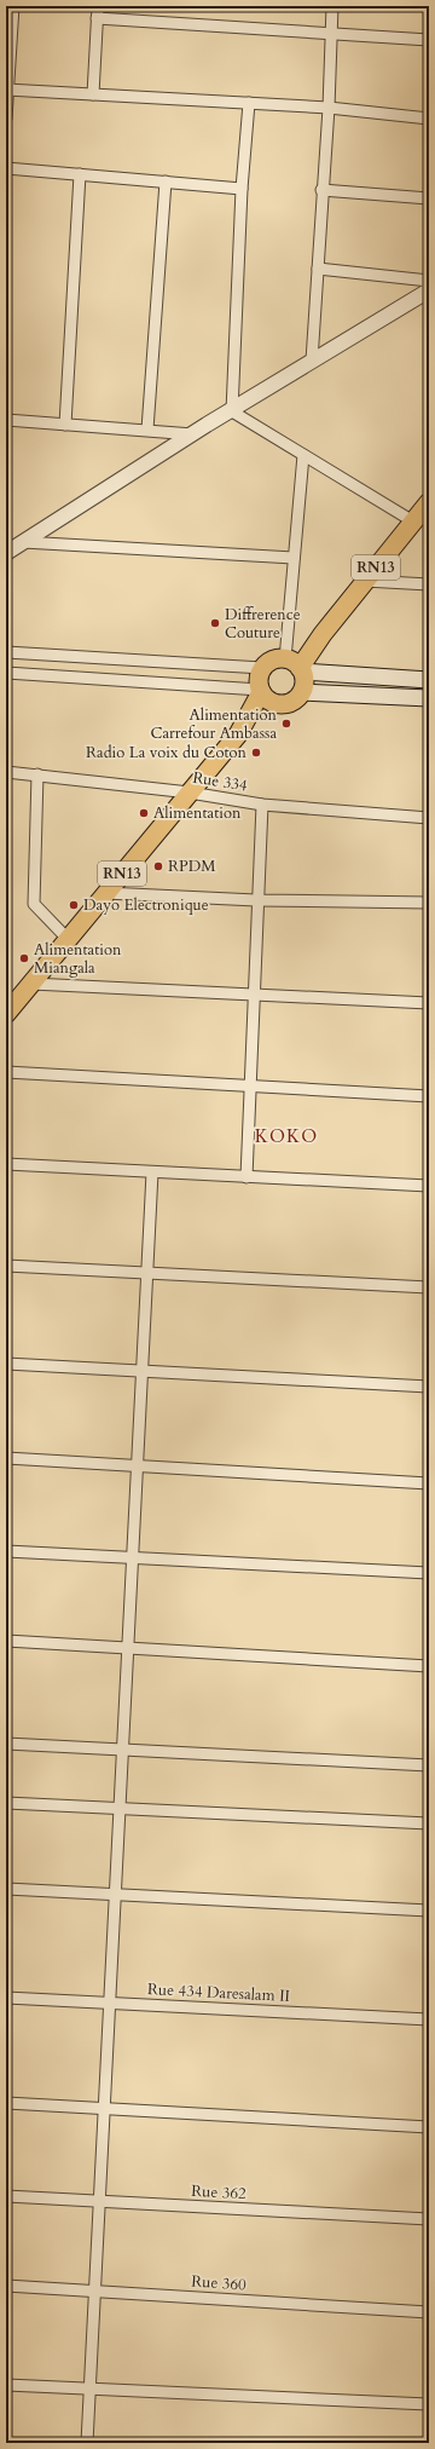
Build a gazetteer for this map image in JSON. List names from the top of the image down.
{
  "streets": {
    "main road": ["RN13"],
    "street": [
      "Rue 334",
      "Rue 434 Daresalam II",
      "Rue 362",
      "Rue 360"
    ]
  },
  "crossings": [
    ["RN13", "Rue 334"]
  ],
  "districts": ["KOKO"],
  "places": [
    "Diffrerence Couture",
    "Alimentation Carrefour Ambassa",
    "Radio La voix du Coton",
    "Alimentation",
    "RPDM",
    "Dayo Electronique",
    "Alimentation Miangala"
  ]
}
